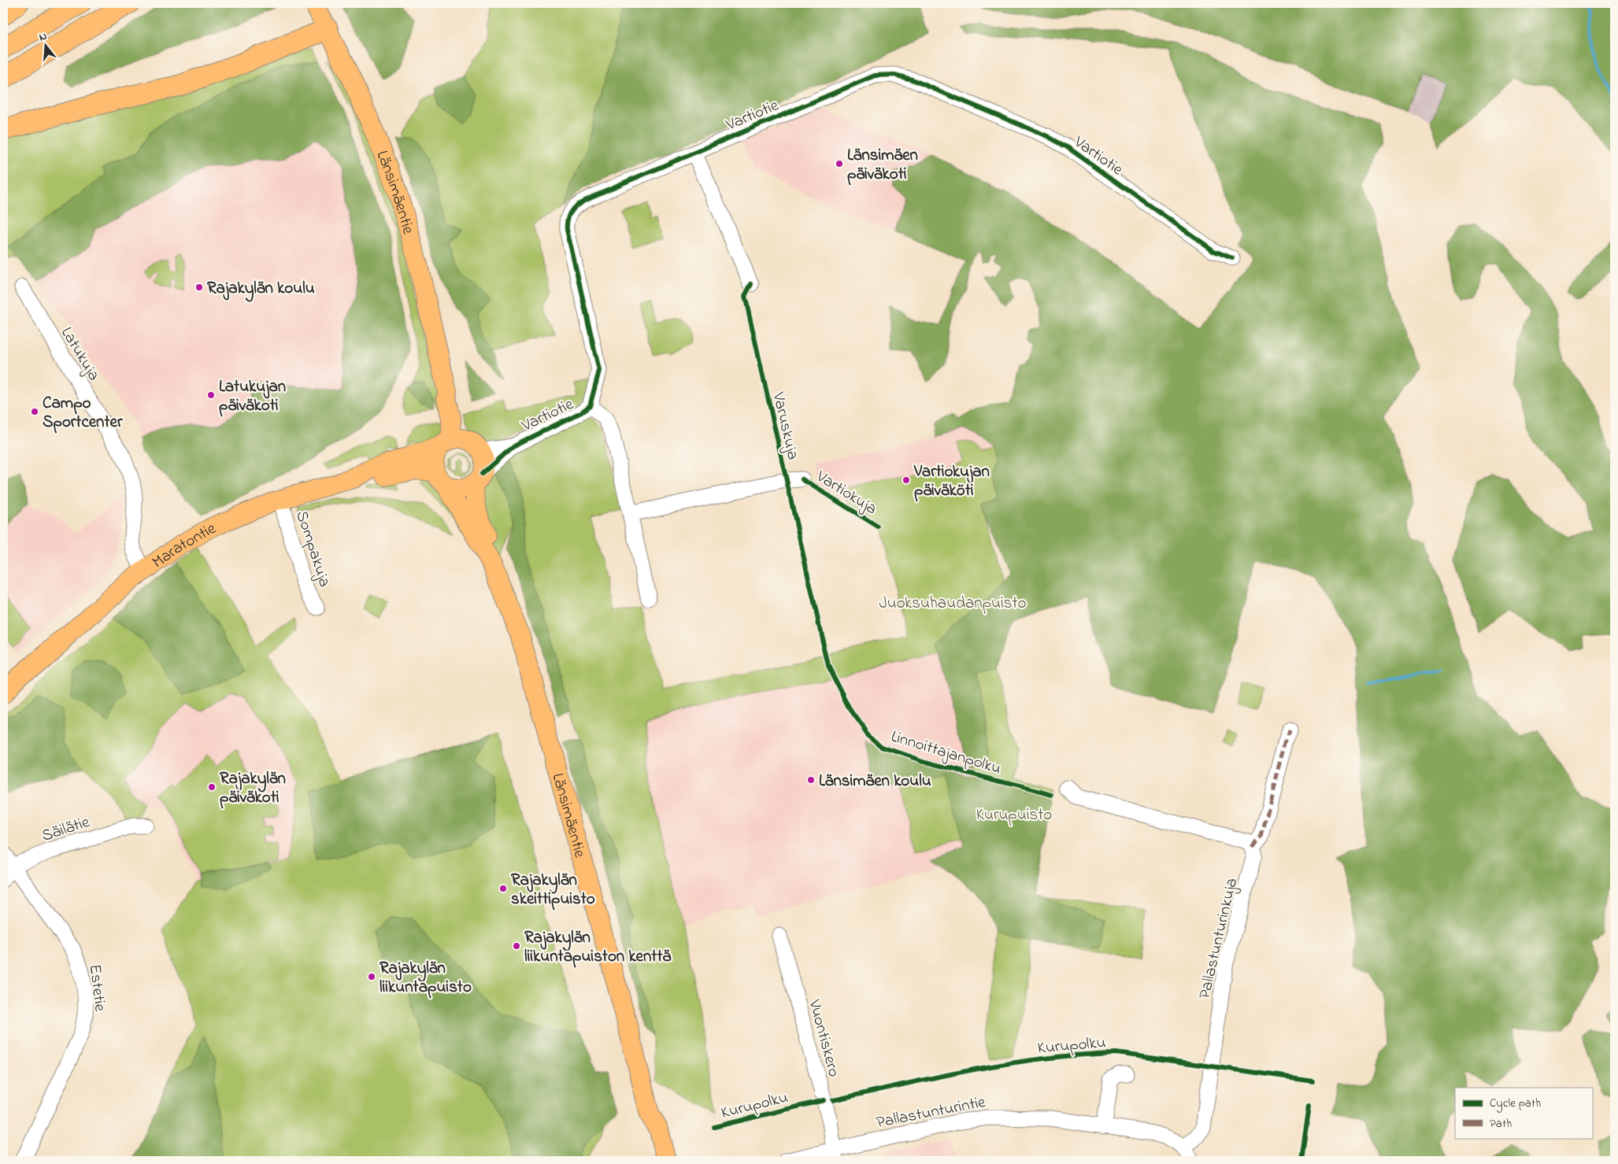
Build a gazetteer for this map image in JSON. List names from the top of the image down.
{
  "streets": {
    "main road": ["Länsimäentie", "Maratontie"],
    "street": [
      "Vartiotie",
      "Latukuja",
      "Vartiokuja",
      "Sompakuja",
      "Säilätie",
      "Pallastunturinkuja",
      "Estetie",
      "Vuontiskero",
      "Pallastunturintie"
    ],
    "cycle path": ["Varuskuja", "Kurupolku"]
  },
  "crossings": [
    ["Vartiotie", "Länsimäentie"],
    ["Vartiotie", "Vartiokuja"],
    ["Vartiotie", "Maratontie"],
    ["Länsimäentie", "Maratontie"],
    ["Latukuja", "Maratontie"],
    ["Maratontie", "Sompakuja"],
    ["Säilätie", "Estetie"],
    ["Pallastunturinkuja", "Pallastunturintie"],
    ["Vuontiskero", "Pallastunturintie"]
  ],
  "parks": ["Juoksuhaudanpuisto", "Kurupuisto"],
  "places": [
    "Länsimäen päiväkoti",
    "Rajakylän koulu",
    "Latukujan päiväkoti",
    "Campo Sportcenter",
    "Vartiokujan päiväköti",
    "Länsimäen koulu",
    "Rajakylän päiväkoti",
    "Rajakylän skeittipuisto",
    "Rajakylän liikuntapuiston kenttä",
    "Rajakylän liikuntapuisto"
  ],
  "legend": ["Cycle path", "Path"],
  "north": "top"
}
